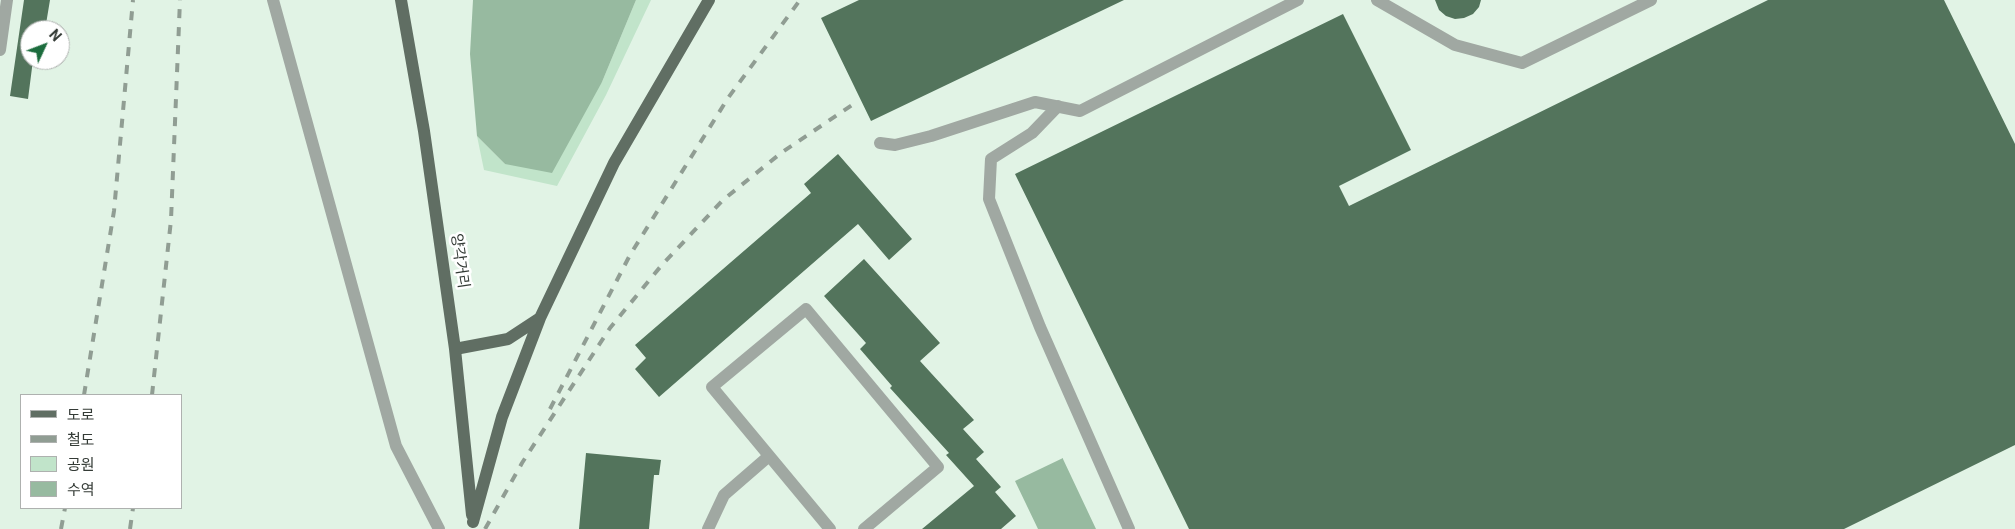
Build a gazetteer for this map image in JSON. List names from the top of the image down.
{
  "streets": {
    "main road": ["양각거리"]
  },
  "legend": [
    "도로",
    "철도",
    "공원",
    "수역"
  ],
  "north": "top right"
}
